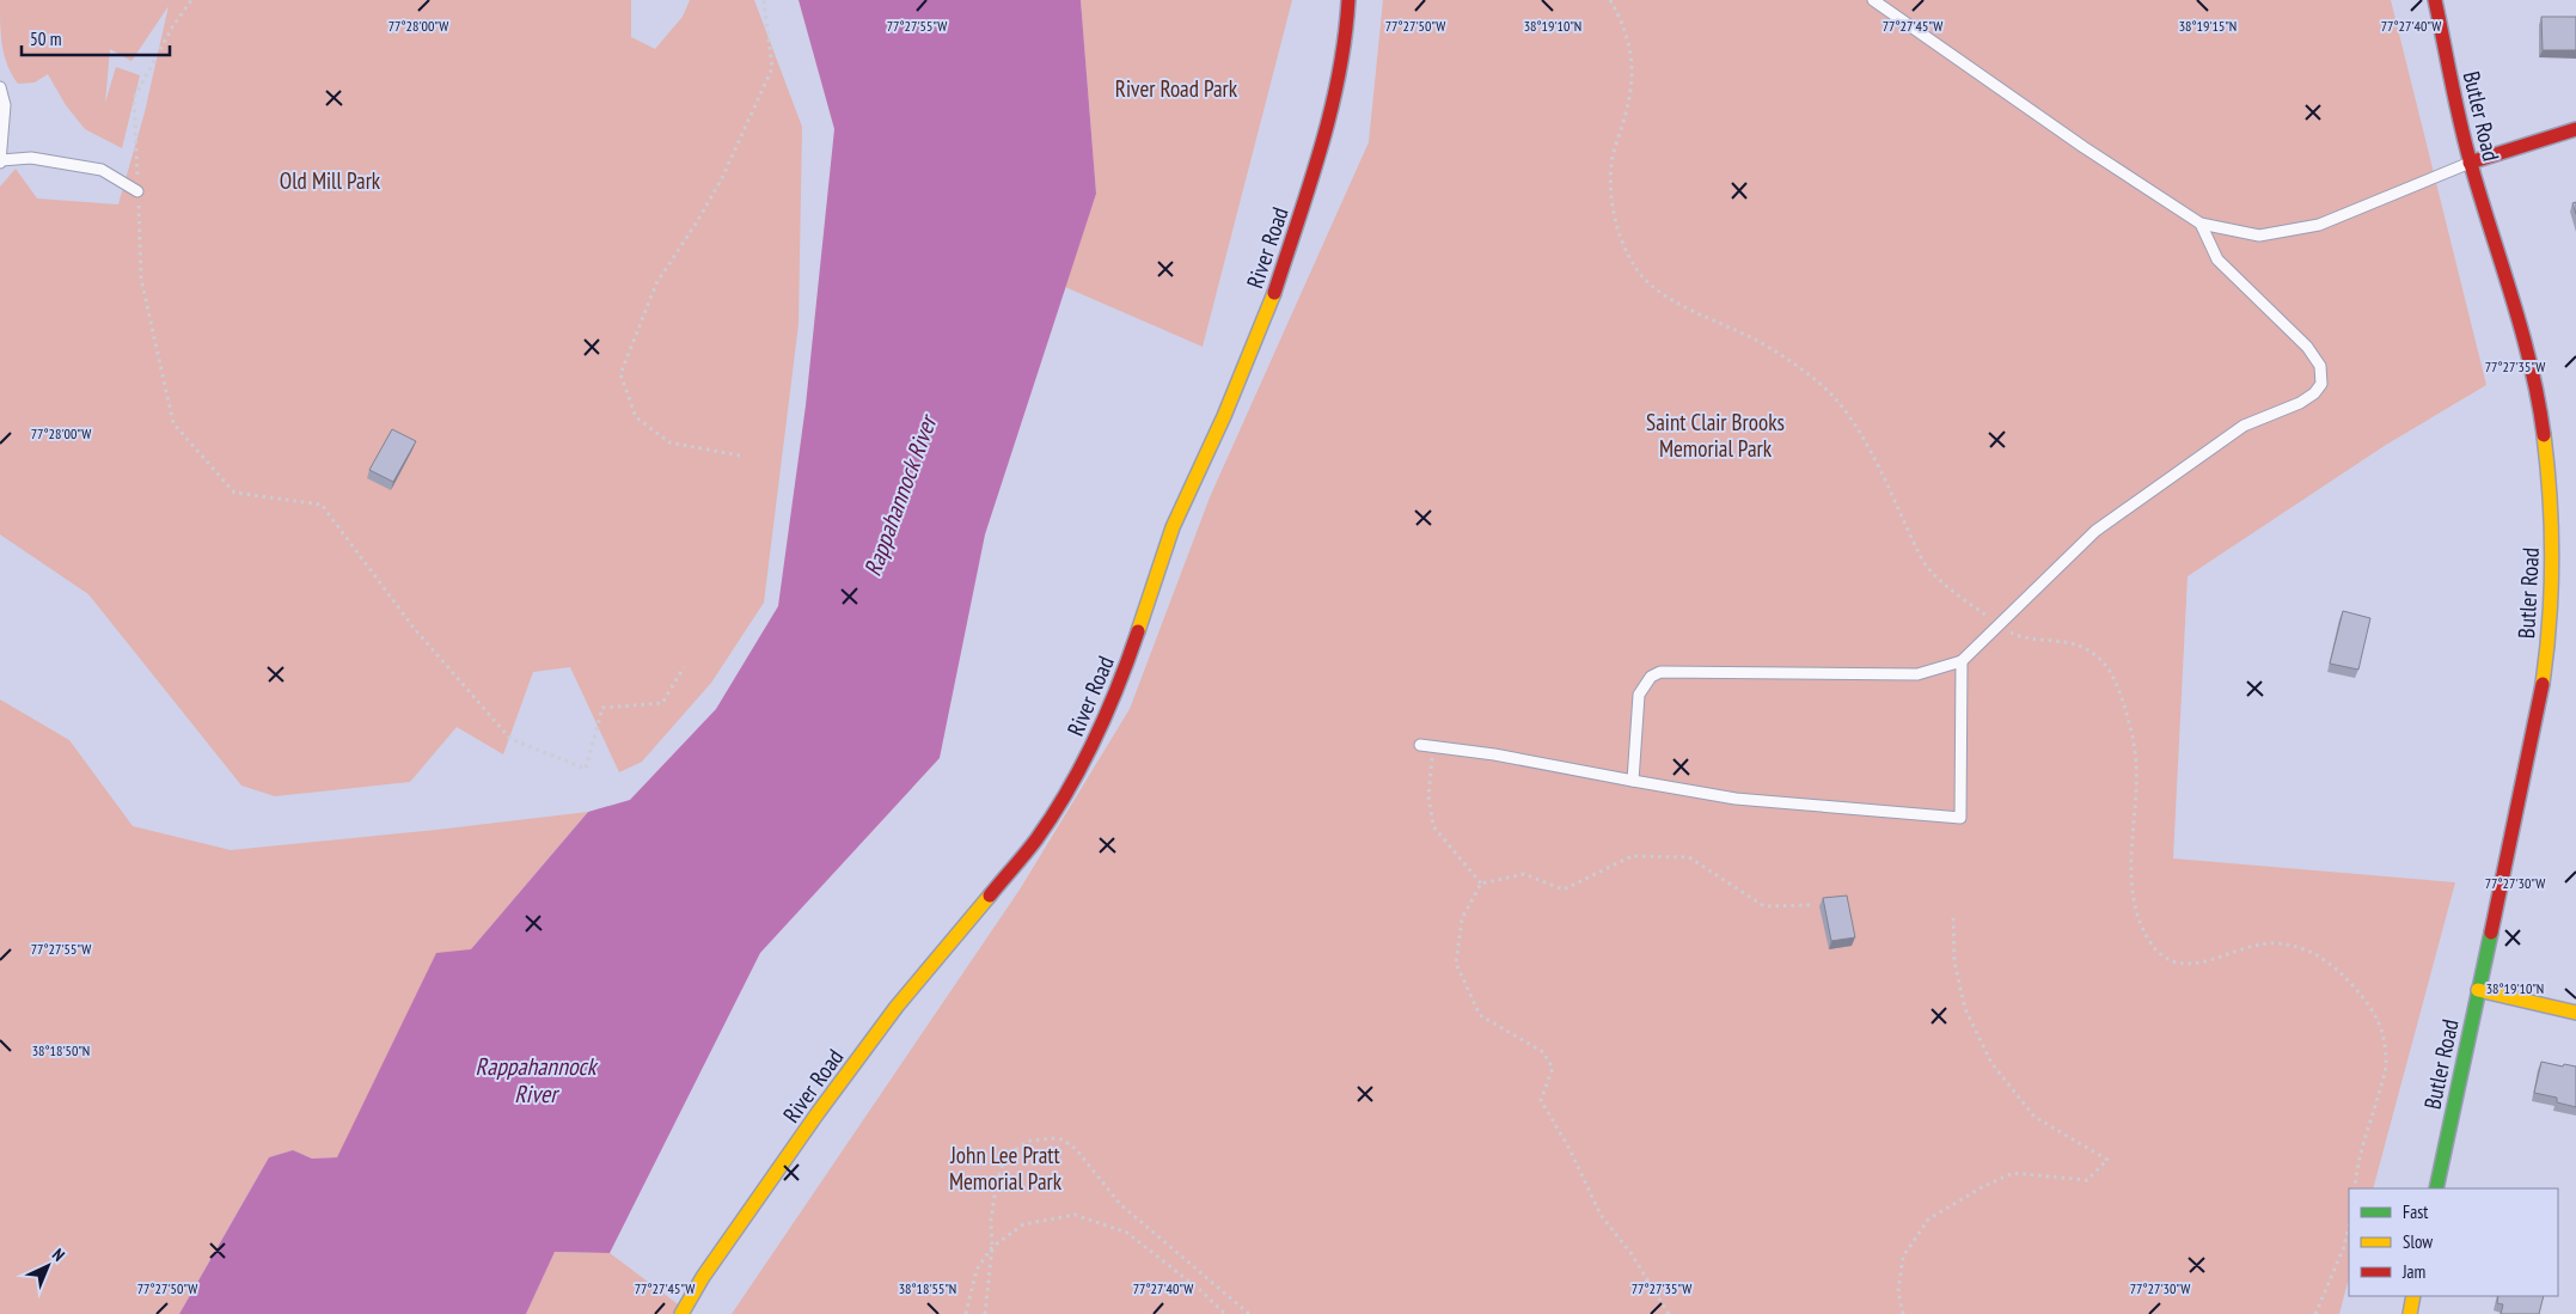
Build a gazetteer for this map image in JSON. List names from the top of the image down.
{
  "streets": {
    "street": ["Butler Road", "River Road"]
  },
  "water": ["Rappahannock River"],
  "parks": [
    "River Road Park",
    "Old Mill Park",
    "Saint Clair Brooks Memorial Park",
    "John Lee Pratt Memorial Park"
  ],
  "legend": ["Fast", "Slow", "Jam"],
  "scale_bar": "50 m",
  "north": "top right",
  "coordinates": [
    "38°19'10\"N",
    "38°19'15\"N",
    "77°28'00\"W",
    "77°27'55\"W",
    "77°27'50\"W",
    "77°27'45\"W",
    "77°27'40\"W",
    "77°27'35\"W",
    "77°27'30\"W",
    "38°18'50\"N",
    "38°18'55\"N"
  ]
}
